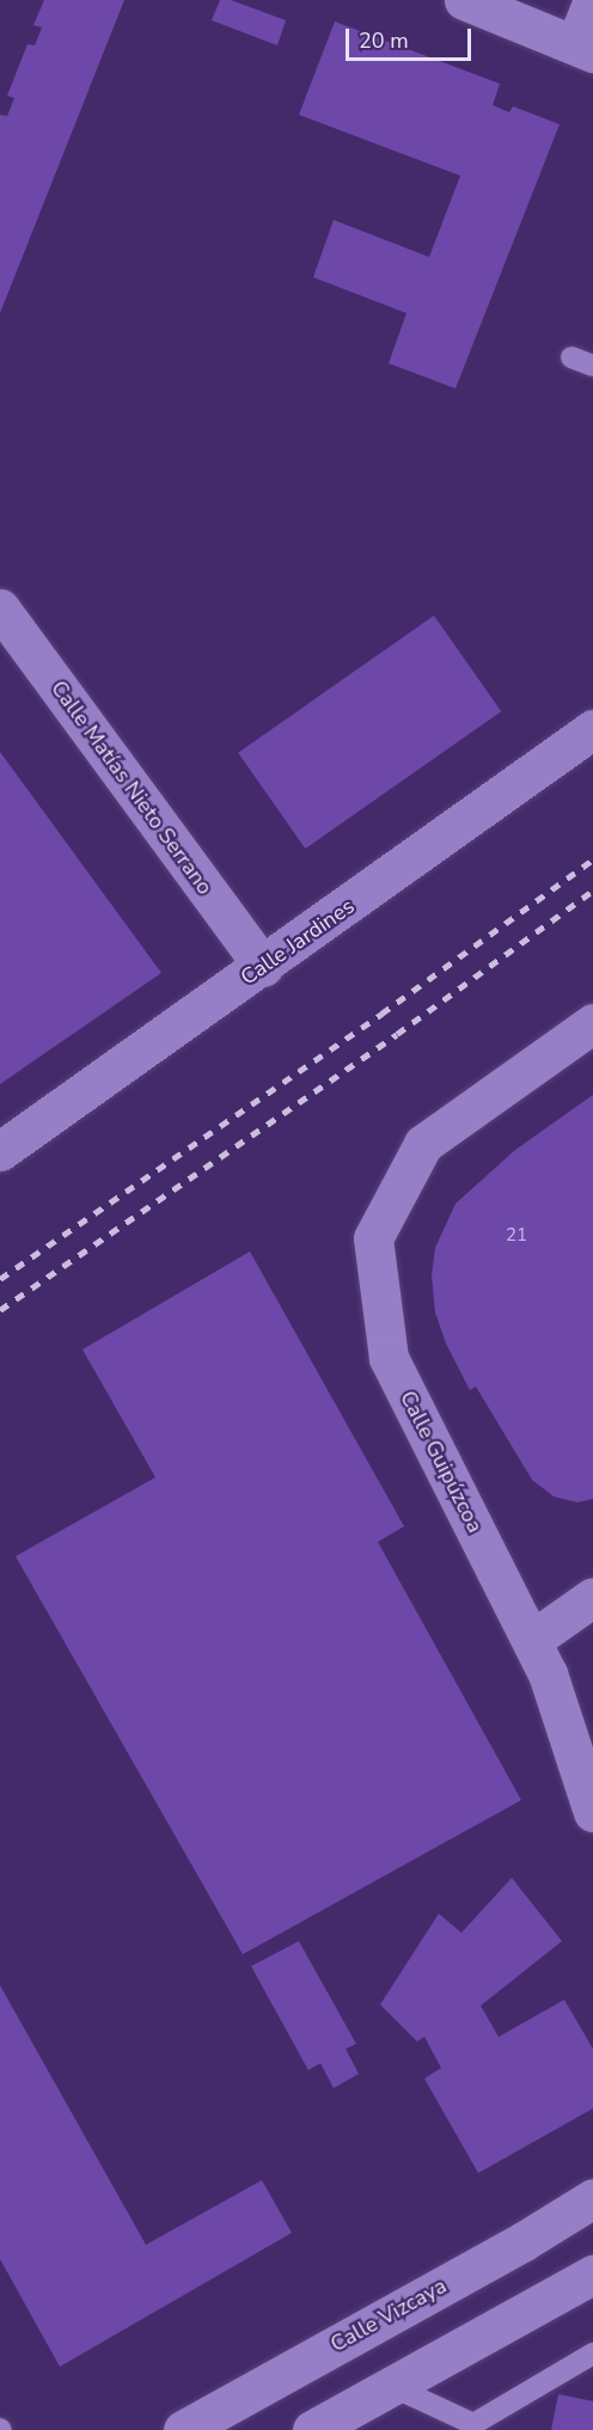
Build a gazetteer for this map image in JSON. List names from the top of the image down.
{
  "streets": {
    "street": [
      "Calle Matías Nieto Serrano",
      "Calle Jardines",
      "Calle Guipúzcoa",
      "Calle Vizcaya"
    ]
  },
  "crossings": [
    ["Calle Matías Nieto Serrano", "Calle Jardines"]
  ],
  "house_numbers": ["21"],
  "scale_bar": "20 m"
}
